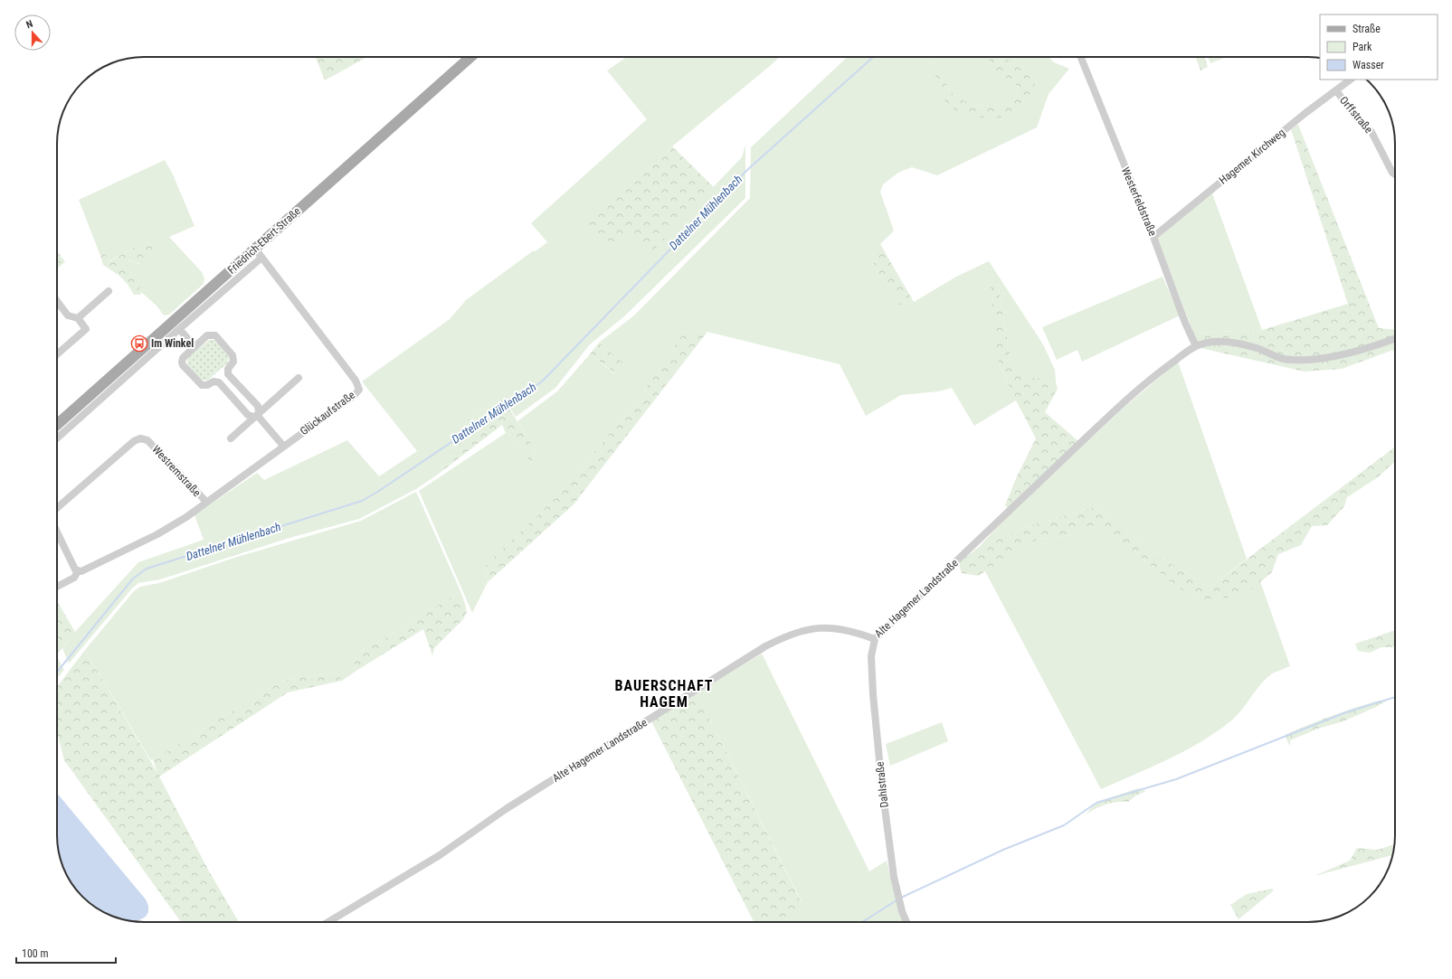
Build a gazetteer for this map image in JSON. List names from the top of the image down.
{
  "streets": {
    "main road": ["Friedrich-Ebert-Straße"],
    "street": [
      "Orffstraße",
      "Hagemer Kirchweg",
      "Westerfeldstraße",
      "Glückaufstraße",
      "Westremstraße",
      "Alte Hagemer Landstraße",
      "Dahlstraße"
    ]
  },
  "crossings": [
    ["Orffstraße", "Hagemer Kirchweg"],
    ["Hagemer Kirchweg", "Westerfeldstraße"],
    ["Westerfeldstraße", "Alte Hagemer Landstraße"],
    ["Friedrich-Ebert-Straße", "Glückaufstraße"],
    ["Glückaufstraße", "Westremstraße"],
    ["Alte Hagemer Landstraße", "Dahlstraße"]
  ],
  "districts": ["BAUERSCHAFT HAGEM"],
  "water": ["Dattelner Mühlenbach"],
  "places": {
    "bus stop": ["Im Winkel"]
  },
  "legend": ["Straße", "Park", "Wasser"],
  "scale_bar": "100 m",
  "north": "top"
}
